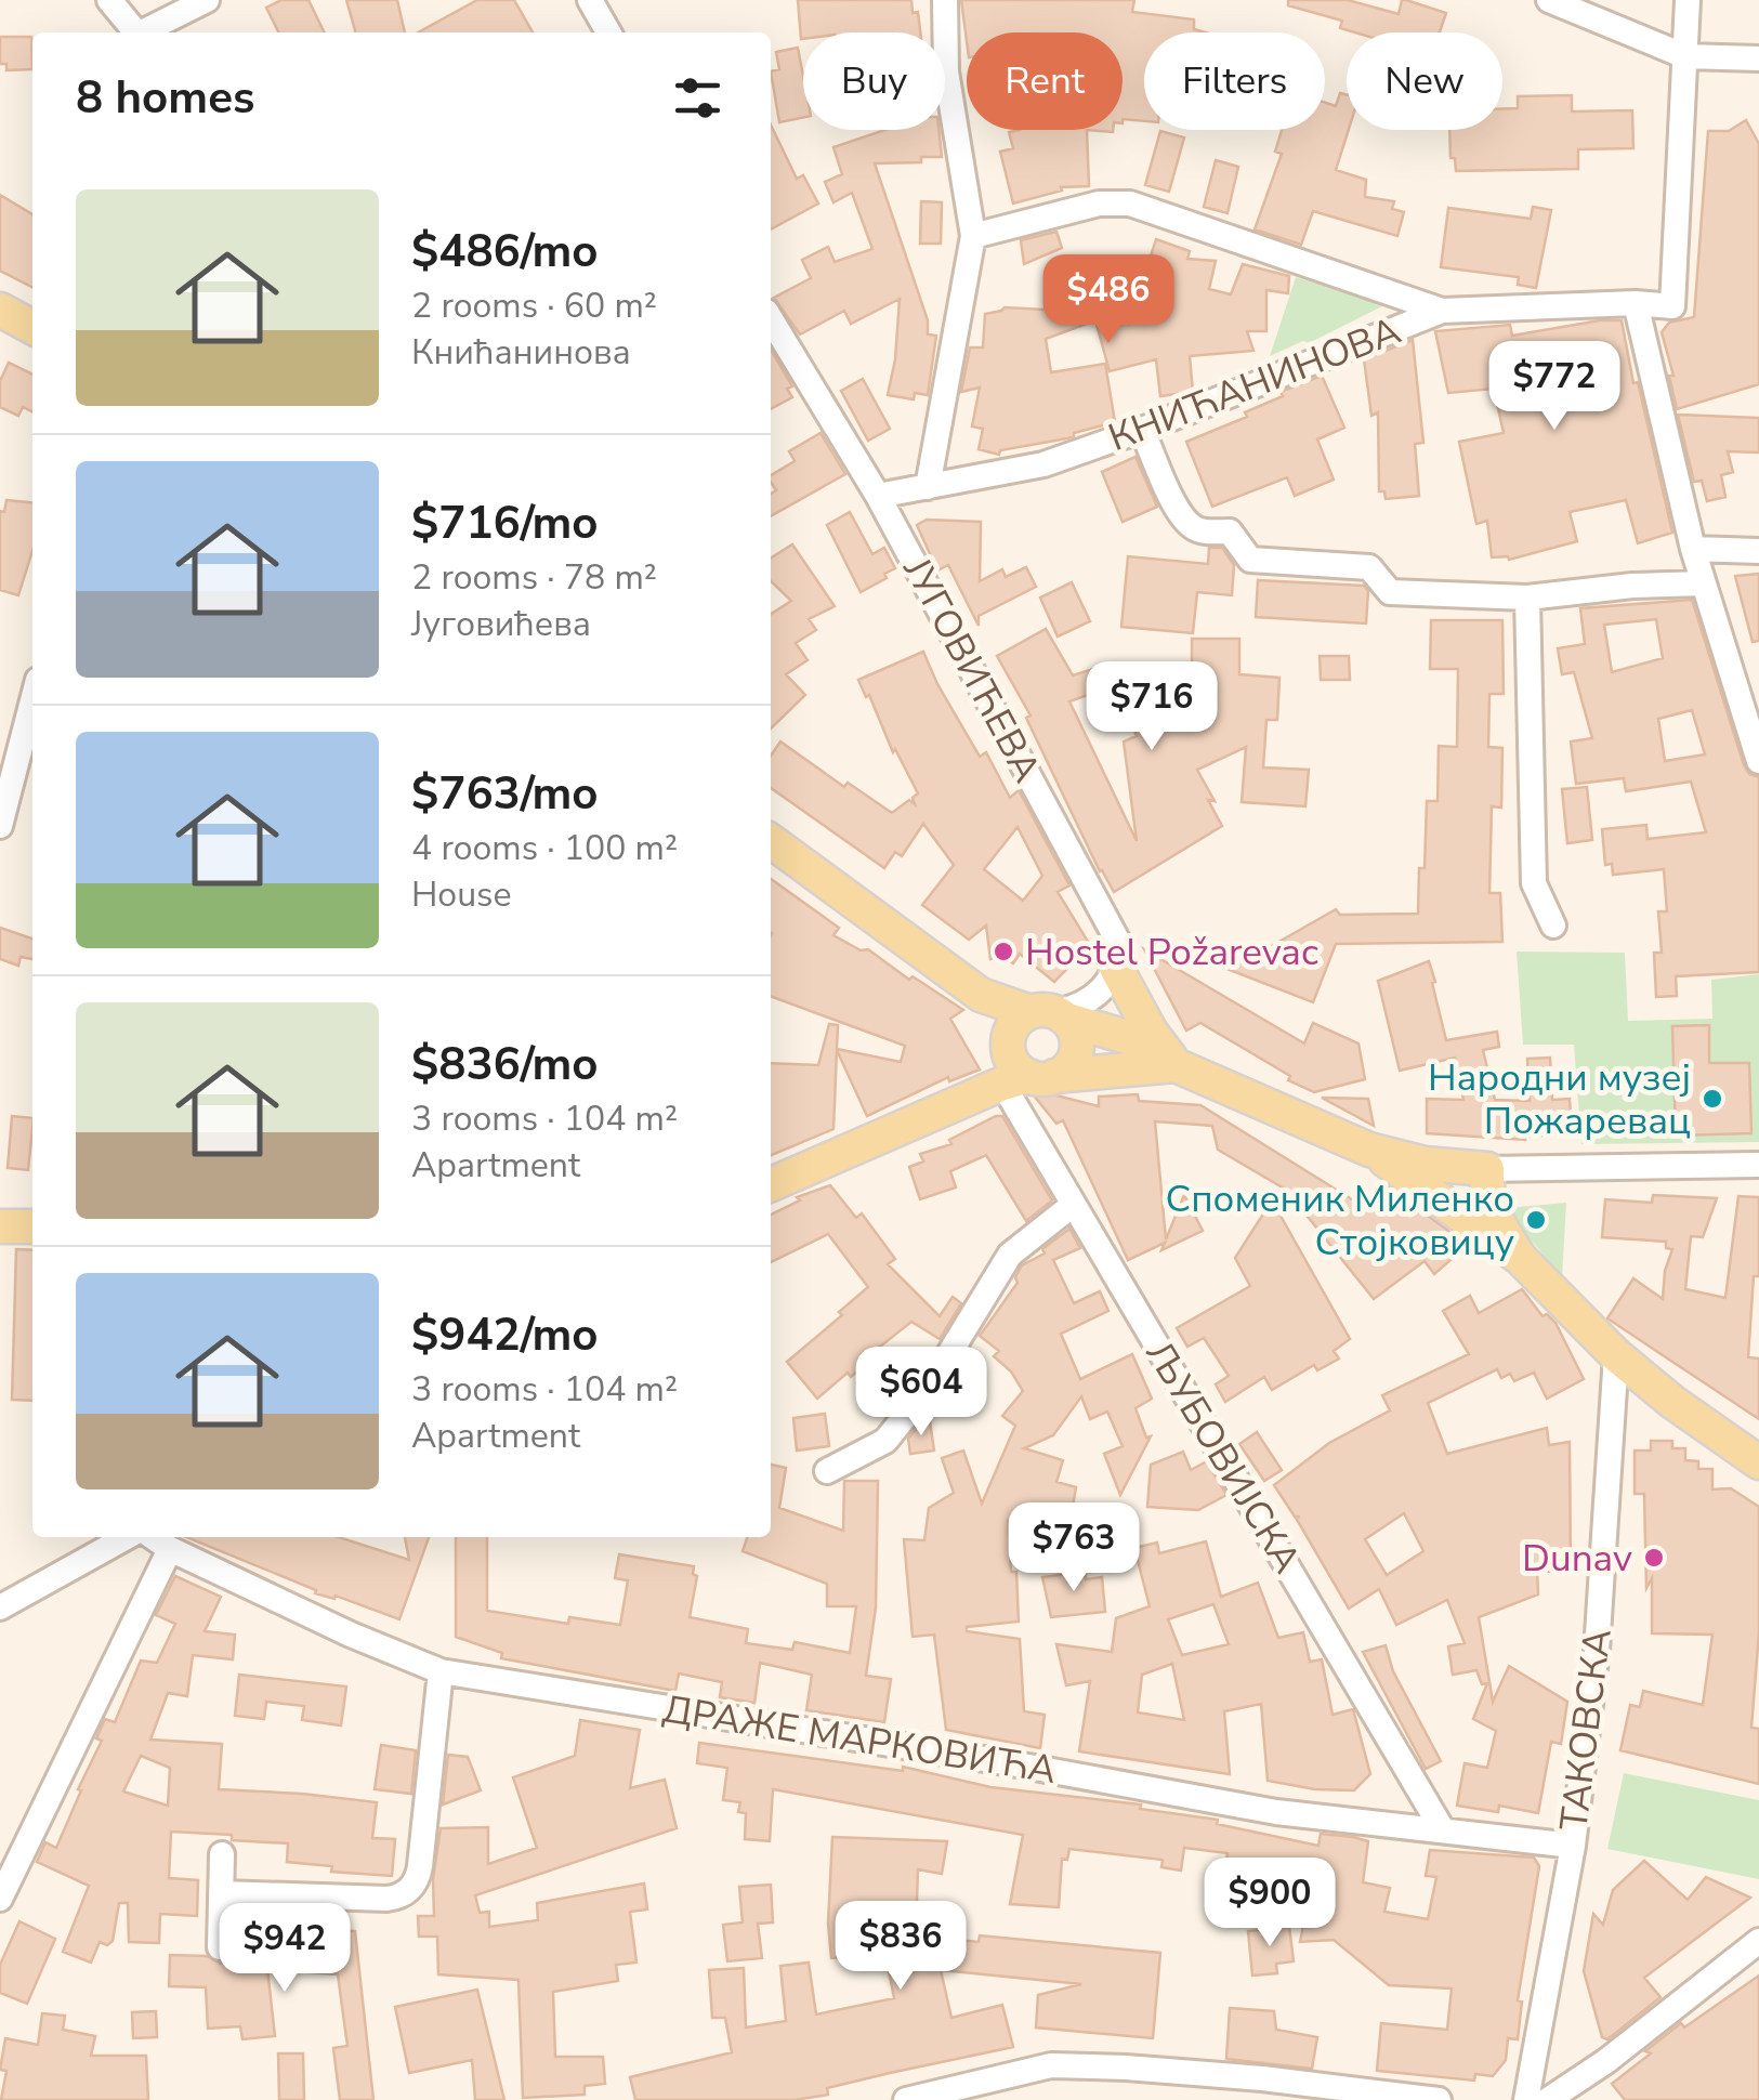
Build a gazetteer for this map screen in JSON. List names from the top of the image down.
{
  "streets": {
    "street": [
      "КНИЋАНИНОВА",
      "ЈУГОВИЋЕВА",
      "ЉУБОВИЈСКА",
      "ТАКОВСКА",
      "ДРАЖЕ МАРКОВИЋА"
    ]
  },
  "crossings": [
    ["КНИЋАНИНОВА", "ЈУГОВИЋЕВА"],
    ["ЉУБОВИЈСКА", "ДРАЖЕ МАРКОВИЋА"],
    ["ТАКОВСКА", "ДРАЖЕ МАРКОВИЋА"]
  ],
  "places": [
    "Hostel Požarevac",
    "Народни музеј Пожаревац",
    "Споменик Миленко Стојковицу",
    "Dunav"
  ],
  "page": {
    "chip": [
      "Buy",
      "Rent",
      "Filters",
      "New"
    ],
    "heading": "8 homes",
    "list": [
      {
        "name": "$486/mo",
        "note": "2 rooms · 60 m² · Книћанинова"
      },
      {
        "name": "$716/mo",
        "note": "2 rooms · 78 m² · Југовићева"
      },
      {
        "name": "$763/mo",
        "note": "4 rooms · 100 m² · House"
      },
      {
        "name": "$836/mo",
        "note": "3 rooms · 104 m² · Apartment"
      },
      {
        "name": "$942/mo",
        "note": "3 rooms · 104 m² · Apartment"
      }
    ],
    "price": [
      "$486",
      "$772",
      "$716",
      "$604",
      "$763",
      "$900",
      "$836",
      "$942"
    ]
  }
}
